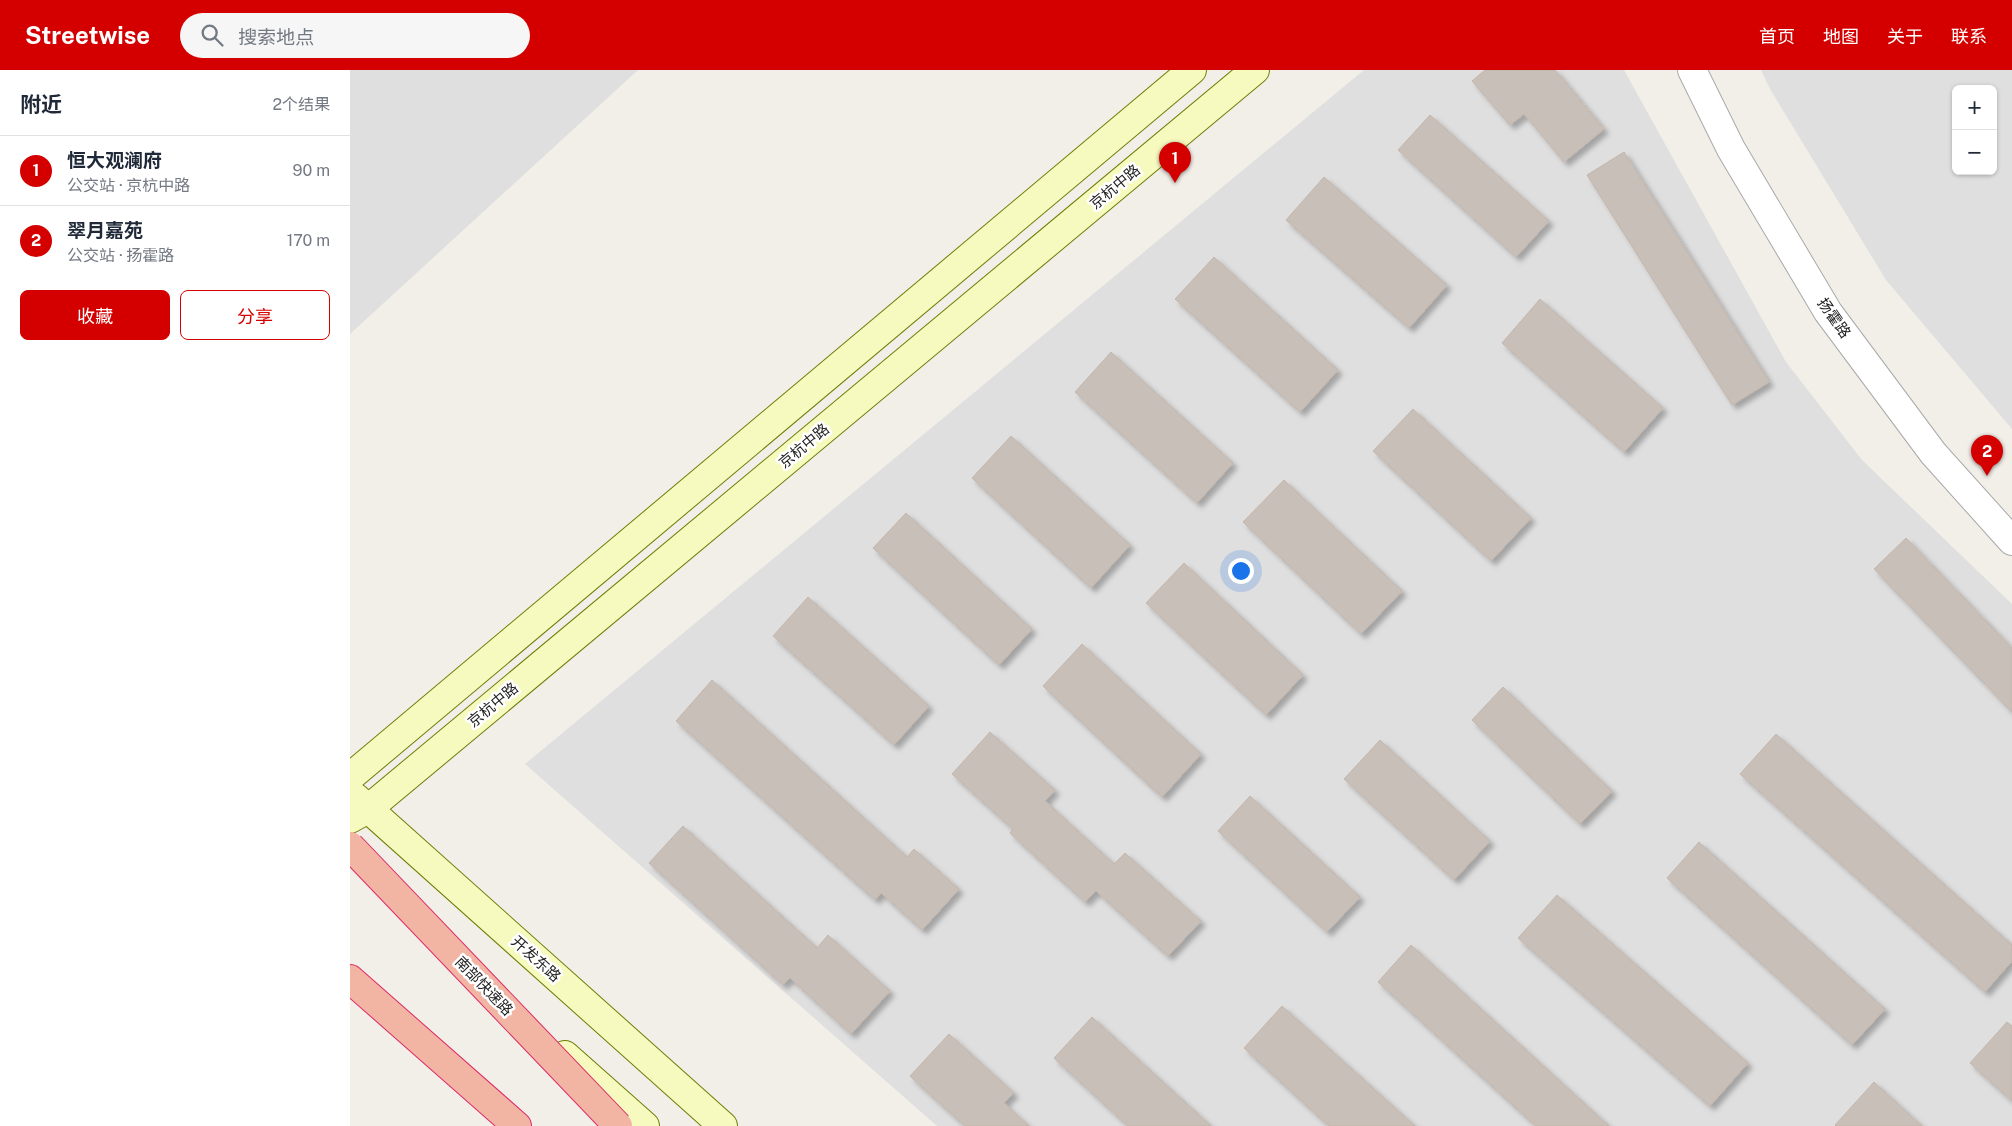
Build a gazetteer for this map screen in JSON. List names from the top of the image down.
{
  "streets": {
    "highway": ["南部快速路"],
    "main road": ["京杭中路", "开发东路"],
    "street": ["扬霍路"]
  },
  "crossings": [
    ["京杭中路", "开发东路"]
  ],
  "page": {
    "header": "Streetwise",
    "search": "搜索地点",
    "nav": [
      "首页",
      "地图",
      "关于",
      "联系"
    ],
    "heading": ["附近", "2个结果"],
    "map_buttons": ["+", "−"],
    "list": [
      {
        "mark": "1",
        "name": "恒大观澜府",
        "note": "公交站 · 京杭中路",
        "value": "90 m"
      },
      {
        "mark": "2",
        "name": "翠月嘉苑",
        "note": "公交站 · 扬霍路",
        "value": "170 m"
      }
    ],
    "pins": ["1", "2"],
    "buttons": ["收藏", "分享"]
  }
}
